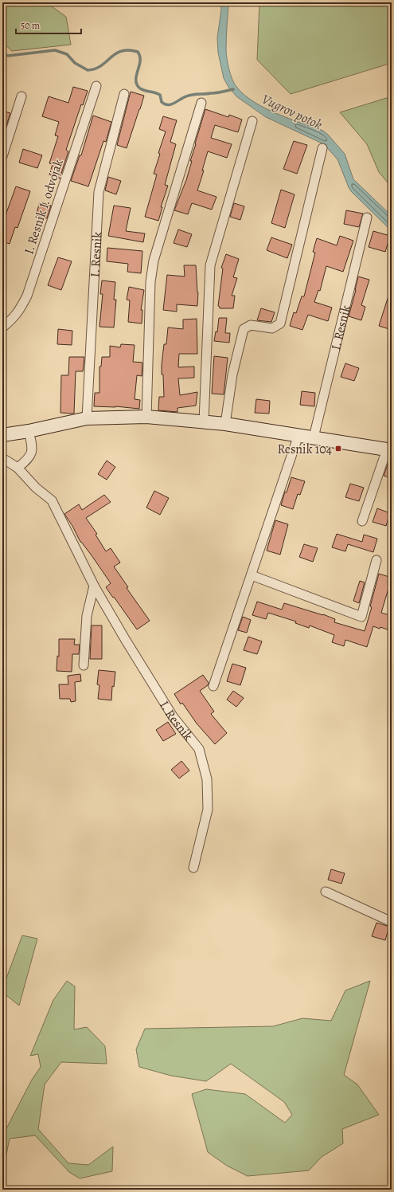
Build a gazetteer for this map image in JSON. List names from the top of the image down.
{
  "streets": {
    "street": ["I. Resnik I. odvojak", "I. Resnik"]
  },
  "water": ["Vugrov potok"],
  "places": {
    "transit": ["Resnik 104"]
  },
  "scale_bar": "50 m"
}
